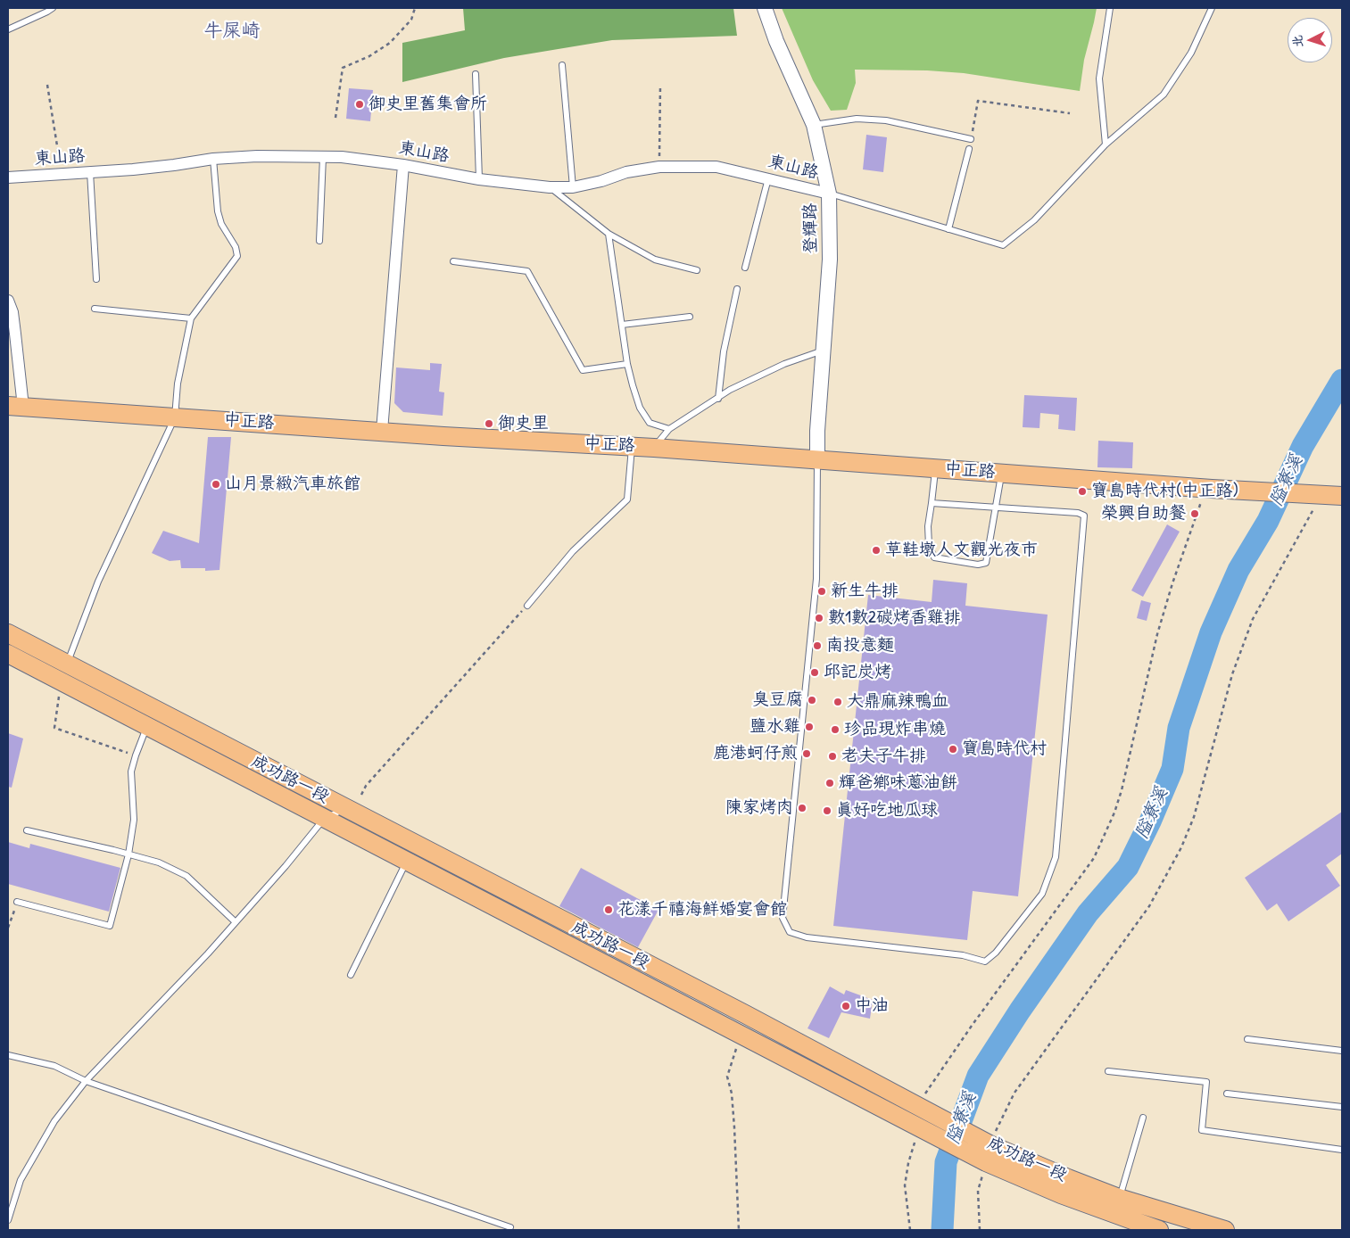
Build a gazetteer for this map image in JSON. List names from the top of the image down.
{
  "streets": {
    "main road": ["中正路", "成功路一段"],
    "street": ["東山路", "登輝路"]
  },
  "crossings": [
    ["東山路", "登輝路"],
    ["登輝路", "中正路"]
  ],
  "districts": ["牛屎崎"],
  "water": ["隘寮溪"],
  "places": [
    "御史里舊集會所",
    "御史里",
    "山月景緻汽車旅館",
    "寶島時代村(中正路)",
    "榮興自助餐",
    "草鞋墩人文觀光夜市",
    "新生牛排",
    "數1數2碳烤香雞排",
    "南投意麵",
    "邱記炭烤",
    "臭豆腐",
    "大鼎麻辣鴨血",
    "鹽水雞",
    "珍品現炸串燒",
    "寶島時代村",
    "鹿港蚵仔煎",
    "老夫子牛排",
    "輝爸鄉味蔥油餅",
    "陳家烤肉",
    "真好吃地瓜球",
    "花漾千禧海鮮婚宴會館",
    "中油"
  ],
  "north": "left"
}
